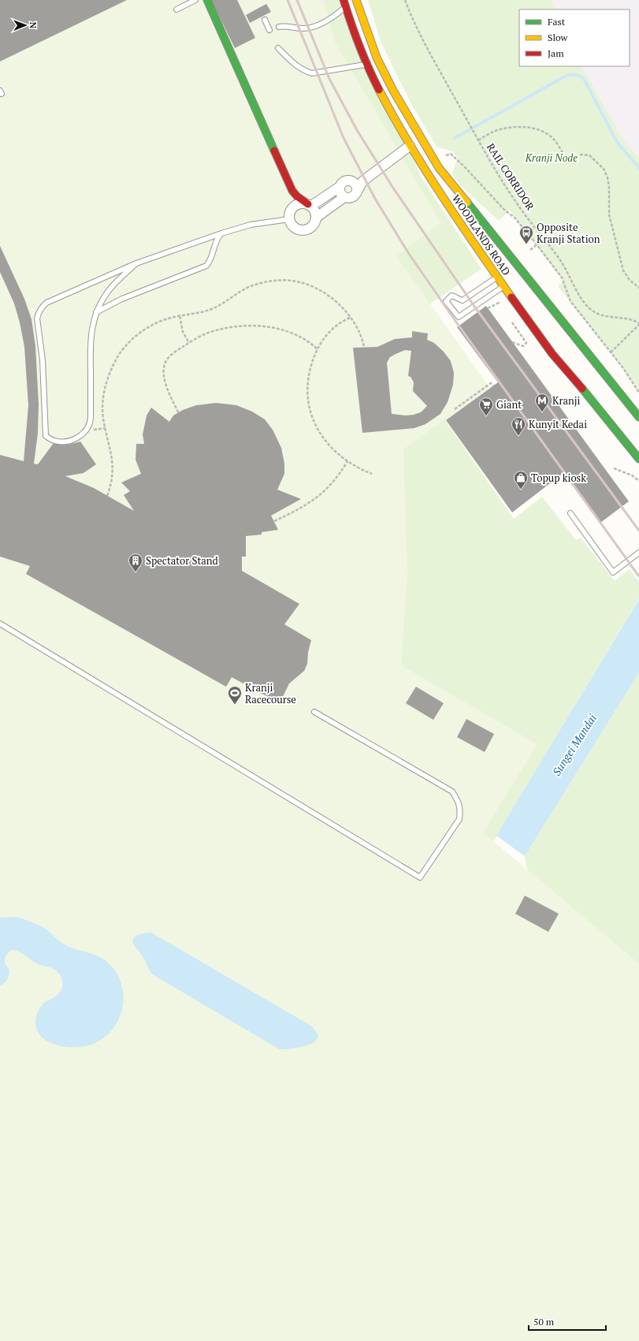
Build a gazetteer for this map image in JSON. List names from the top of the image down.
{
  "streets": {
    "main road": ["WOODLANDS ROAD"],
    "path": ["RAIL CORRIDOR"]
  },
  "water": ["Sungei Mandai"],
  "parks": ["Kranji Node"],
  "places": {
    "bus stop": ["Opposite Kranji Station"],
    "metro station": ["Kranji"],
    "supermarket": ["Giant"],
    "restaurant": ["Kunyit Kedai"],
    "shop": ["Topup kiosk"],
    "building": ["Spectator Stand"],
    "sports": ["Kranji Racecourse"]
  },
  "legend": ["Fast", "Slow", "Jam"],
  "scale_bar": "50 m",
  "north": "right"
}
